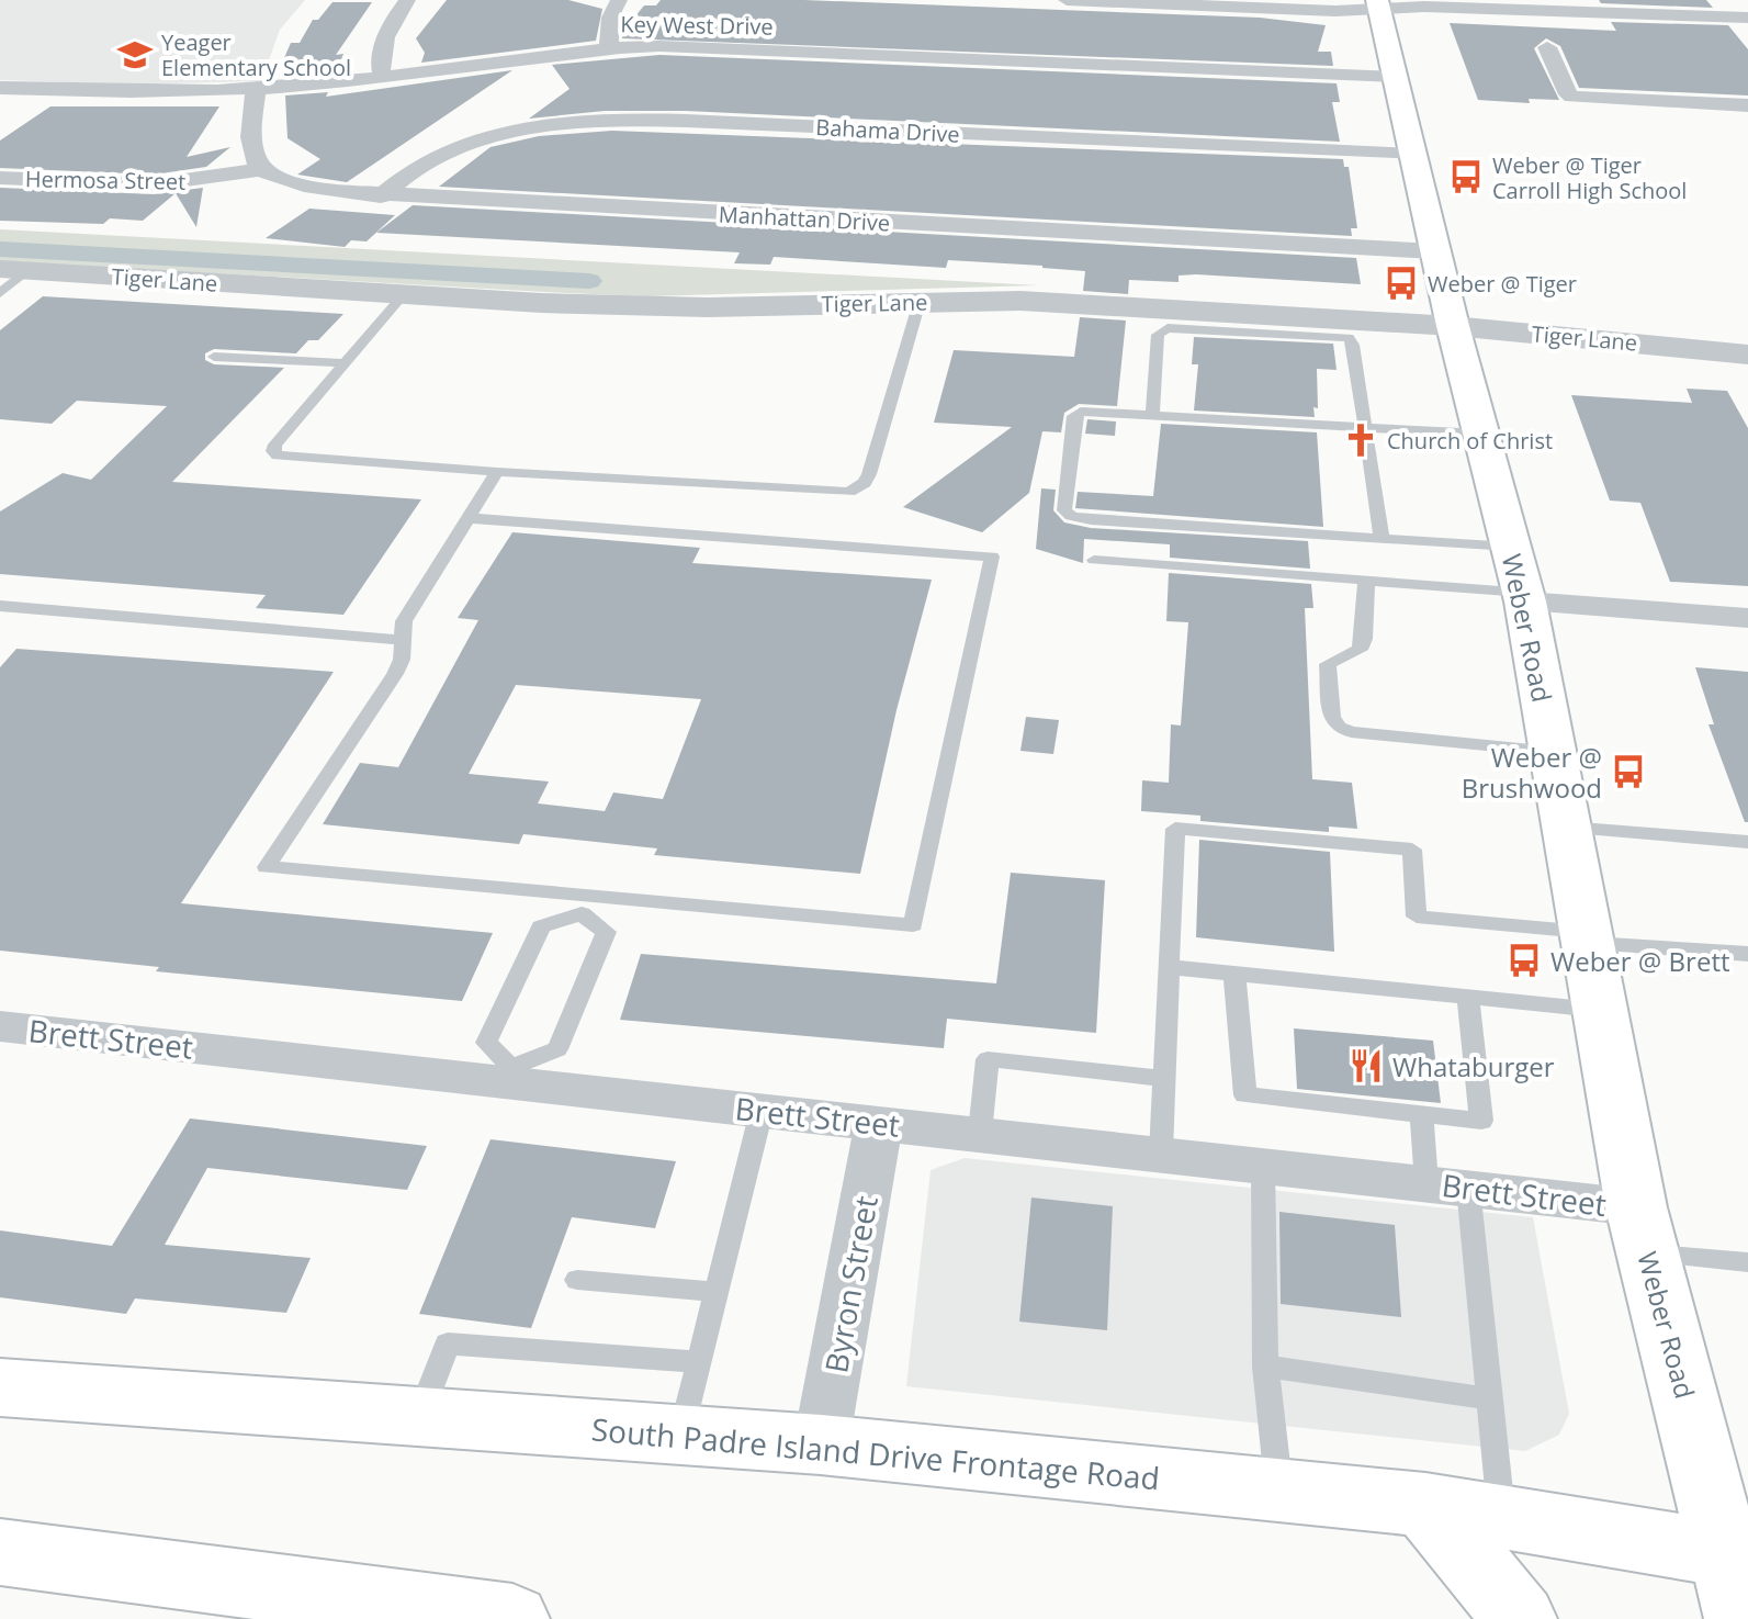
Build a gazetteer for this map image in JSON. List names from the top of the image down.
{
  "streets": {
    "main road": ["Weber Road", "South Padre Island Drive Frontage Road"],
    "street": [
      "Key West Drive",
      "Bahama Drive",
      "Hermosa Street",
      "Manhattan Drive",
      "Tiger Lane",
      "Brett Street",
      "Byron Street"
    ]
  },
  "crossings": [
    ["Key West Drive", "Weber Road"],
    ["Bahama Drive", "Manhattan Drive"],
    ["Bahama Drive", "Weber Road"],
    ["Hermosa Street", "Manhattan Drive"],
    ["Manhattan Drive", "Weber Road"],
    ["Tiger Lane", "Weber Road"],
    ["Weber Road", "Brett Street"],
    ["Weber Road", "South Padre Island Drive Frontage Road"],
    ["Brett Street", "Byron Street"],
    ["Byron Street", "South Padre Island Drive Frontage Road"]
  ],
  "places": {
    "school or university": ["Yeager Elementary School"],
    "bus stop": [
      "Weber @ Tiger Carroll High School",
      "Weber @ Tiger",
      "Weber @ Brushwood",
      "Weber @ Brett"
    ],
    "church": ["Church of Christ"],
    "restaurant": ["Whataburger"]
  }
}
